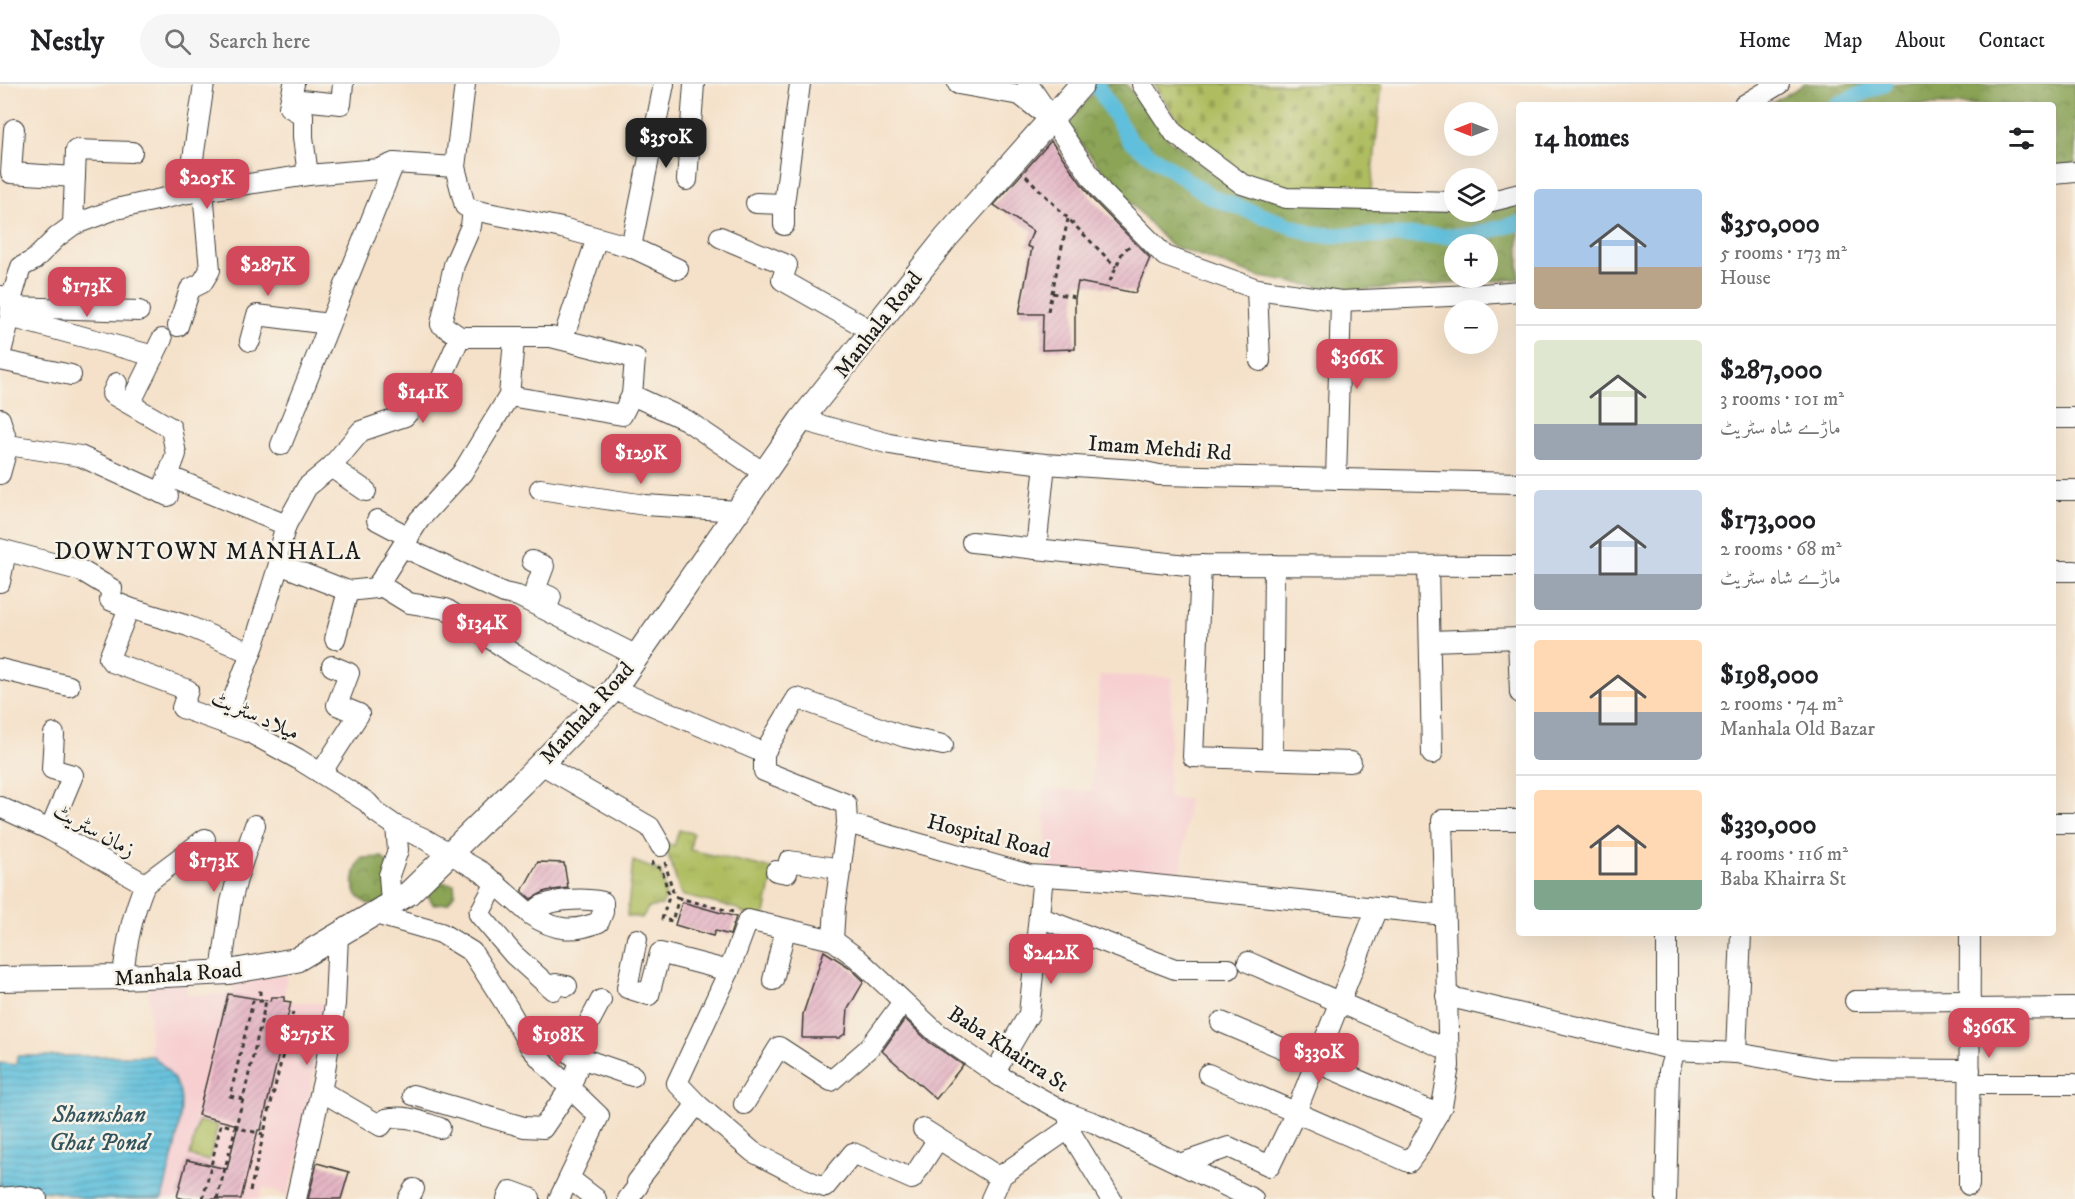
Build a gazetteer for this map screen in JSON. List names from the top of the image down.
{
  "streets": {
    "main road": ["Manhala Road"],
    "street": [
      "Imam Mehdi Rd",
      "میلاد سٹریٹ",
      "زمان سٹریٹ",
      "Hospital Road",
      "Baba Khairra St"
    ]
  },
  "crossings": [
    ["Manhala Road", "Imam Mehdi Rd"],
    ["Manhala Road", "میلاد سٹریٹ"],
    ["Manhala Road", "زمان سٹریٹ"]
  ],
  "districts": ["DOWNTOWN MANHALA"],
  "water": ["Shamshan Ghat Pond"],
  "north": "left",
  "page": {
    "header": "Nestly",
    "search": "Search here",
    "nav": [
      "Home",
      "Map",
      "About",
      "Contact"
    ],
    "map_buttons": ["+", "−"],
    "heading": "14 homes",
    "price": [
      "$350K",
      "$205K",
      "$287K",
      "$173K",
      "$366K",
      "$141K",
      "$129K",
      "$134K",
      "$173K",
      "$242K",
      "$366K",
      "$275K",
      "$198K",
      "$330K"
    ],
    "list": [
      {
        "name": "$350,000",
        "note": "5 rooms · 173 m² · House"
      },
      {
        "name": "$287,000",
        "note": "3 rooms · 101 m² · ماڑے شاہ سٹریٹ"
      },
      {
        "name": "$173,000",
        "note": "2 rooms · 68 m² · ماڑے شاہ سٹریٹ"
      },
      {
        "name": "$198,000",
        "note": "2 rooms · 74 m² · Manhala Old Bazar"
      },
      {
        "name": "$330,000",
        "note": "4 rooms · 116 m² · Baba Khairra St"
      }
    ]
  }
}
